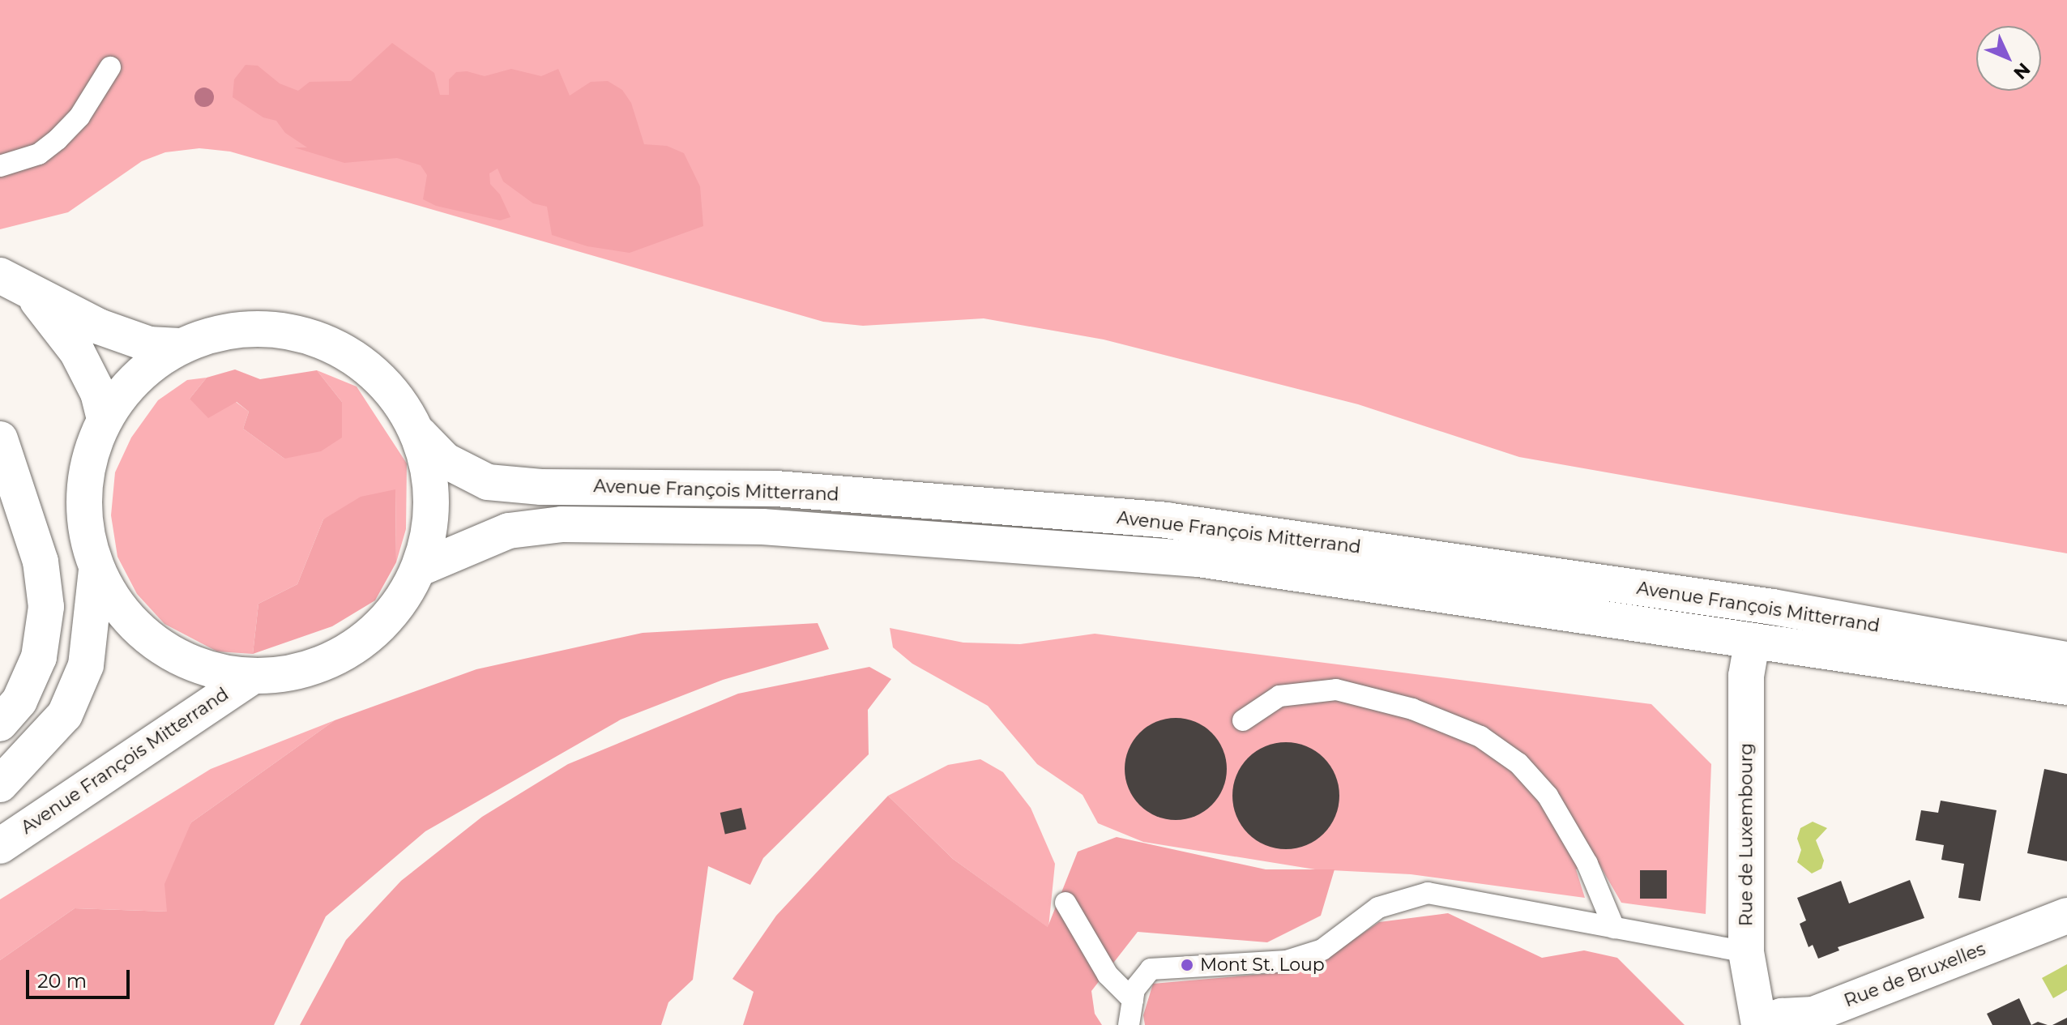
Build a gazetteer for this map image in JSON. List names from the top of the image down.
{
  "streets": {
    "main road": ["Avenue François Mitterrand", "Rue de Luxembourg", "Rue de Bruxelles"]
  },
  "crossings": [
    ["Avenue François Mitterrand", "Rue de Luxembourg"],
    ["Rue de Luxembourg", "Rue de Bruxelles"]
  ],
  "places": ["Mont St. Loup"],
  "scale_bar": "20 m",
  "north": "bottom right"
}
